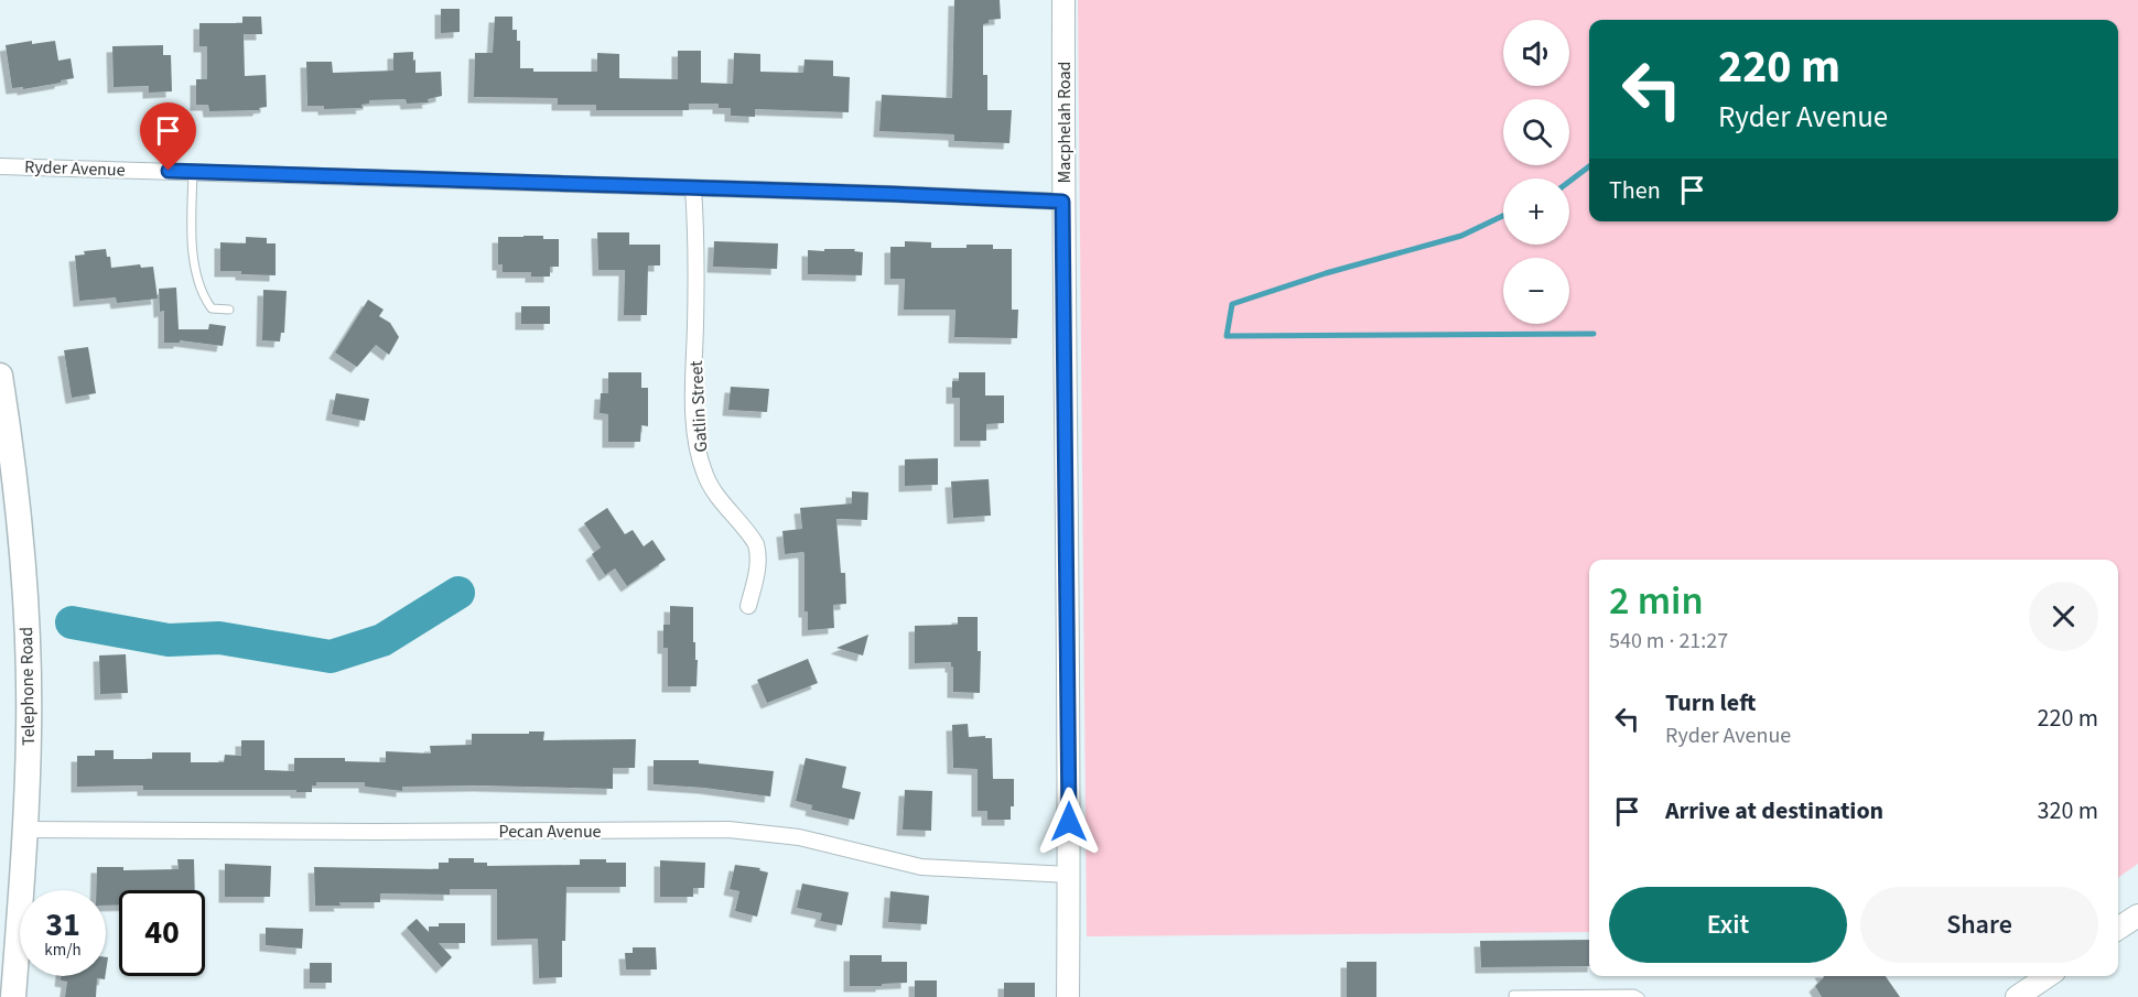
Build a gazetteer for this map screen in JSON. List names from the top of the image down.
{
  "streets": {
    "main road": ["Telephone Road"],
    "street": [
      "Macphelah Road",
      "Ryder Avenue",
      "Gatlin Street",
      "Pecan Avenue"
    ]
  },
  "crossings": [
    ["Macphelah Road", "Ryder Avenue"],
    ["Macphelah Road", "Pecan Avenue"],
    ["Ryder Avenue", "Gatlin Street"],
    ["Telephone Road", "Pecan Avenue"]
  ],
  "page": {
    "map_buttons": ["+", "−"],
    "turn": ["220 m", "Ryder Avenue"],
    "then": "Then",
    "heading": ["2 min", "540 m · 21:27"],
    "list": [
      {
        "name": "Turn left",
        "note": "Ryder Avenue",
        "value": "220 m"
      },
      {
        "name": "Arrive at destination",
        "value": "320 m"
      }
    ],
    "buttons": ["Exit", "Share"],
    "speed": "31 km/h",
    "limit": "40"
  }
}
